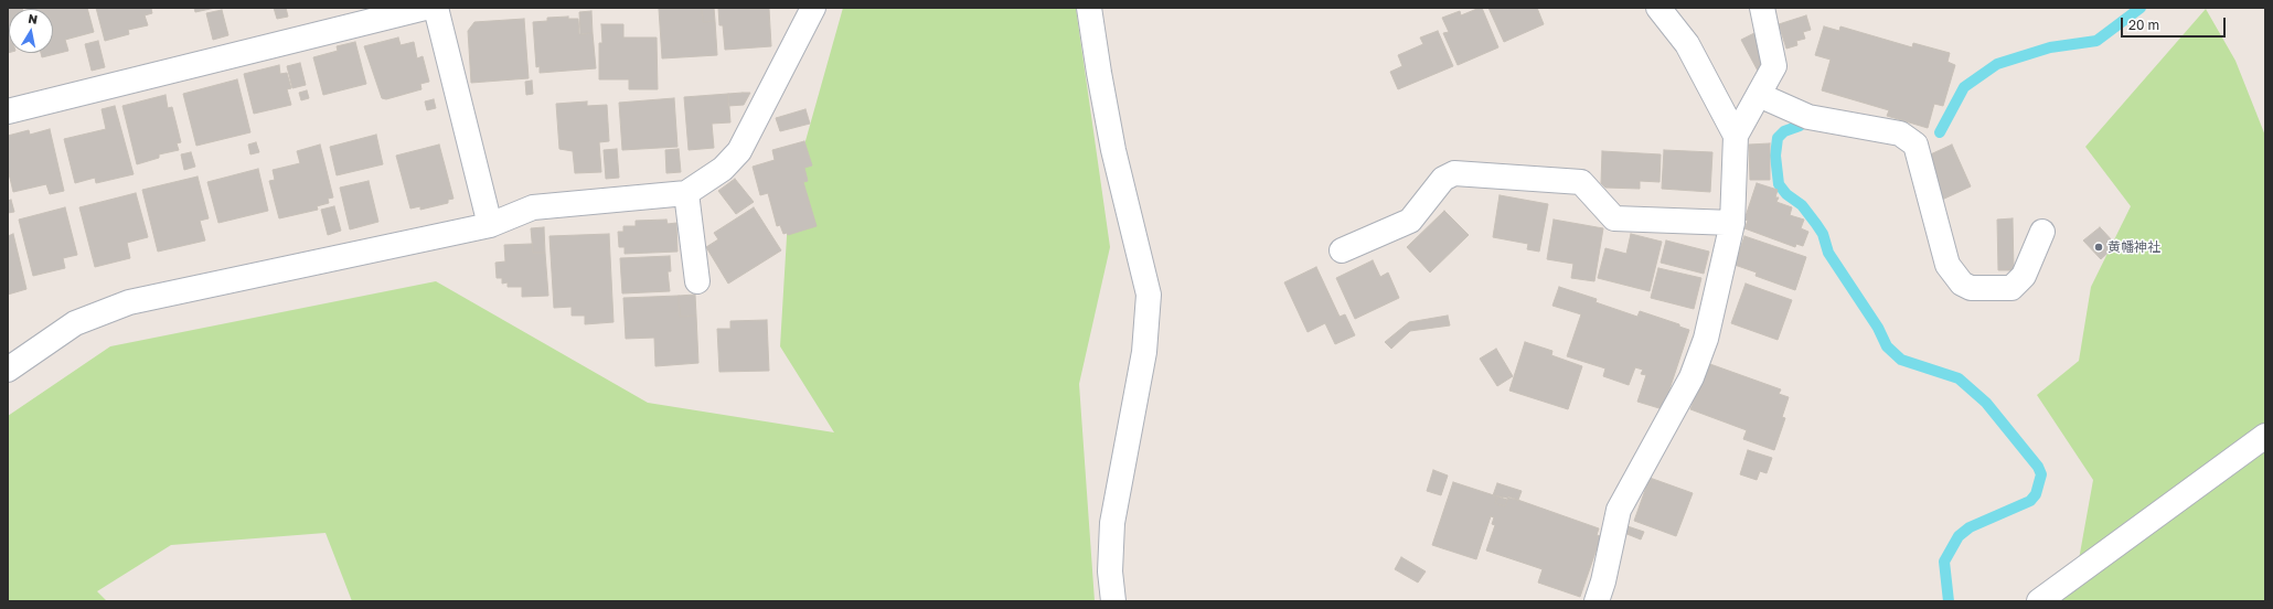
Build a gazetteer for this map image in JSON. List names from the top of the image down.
{
  "places": ["黄幡神社"],
  "scale_bar": "20 m",
  "north": "top"
}
